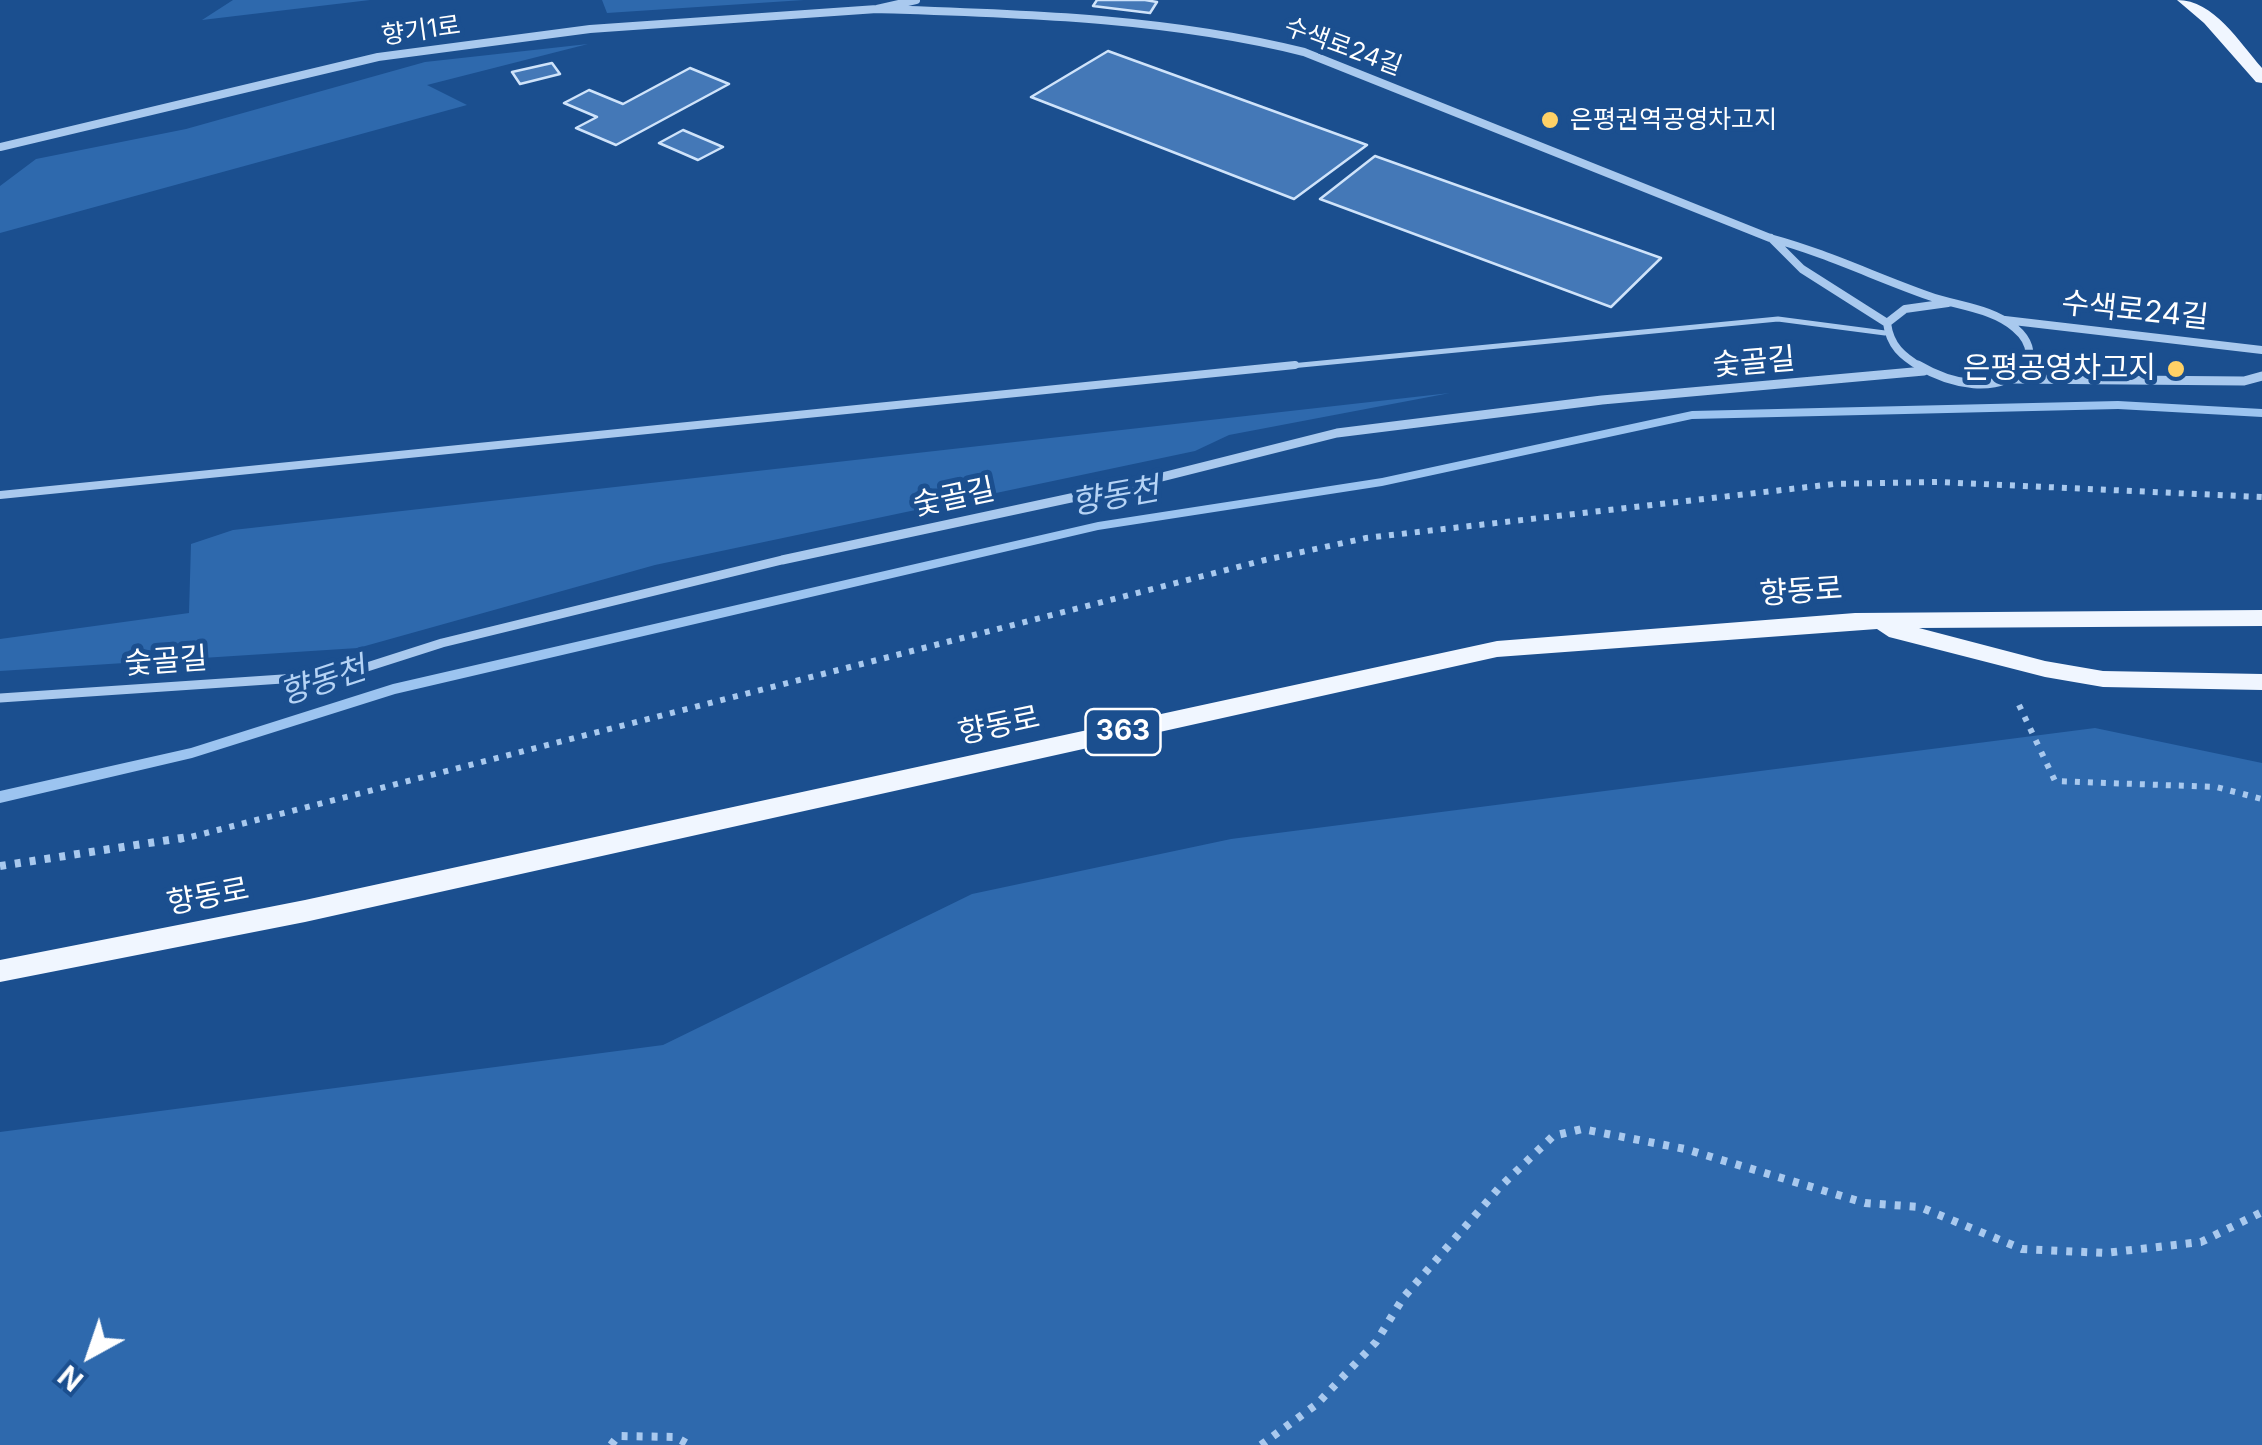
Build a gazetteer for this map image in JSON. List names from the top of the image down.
{
  "streets": {
    "main road": ["향동로", "363"],
    "street": ["향기1로", "수색로24길", "숯골길"]
  },
  "crossings": [
    ["향기1로", "수색로24길"],
    ["수색로24길", "숯골길"]
  ],
  "water": ["향동천"],
  "places": ["은평권역공영차고지", "은평공영차고지"],
  "north": "bottom left"
}
